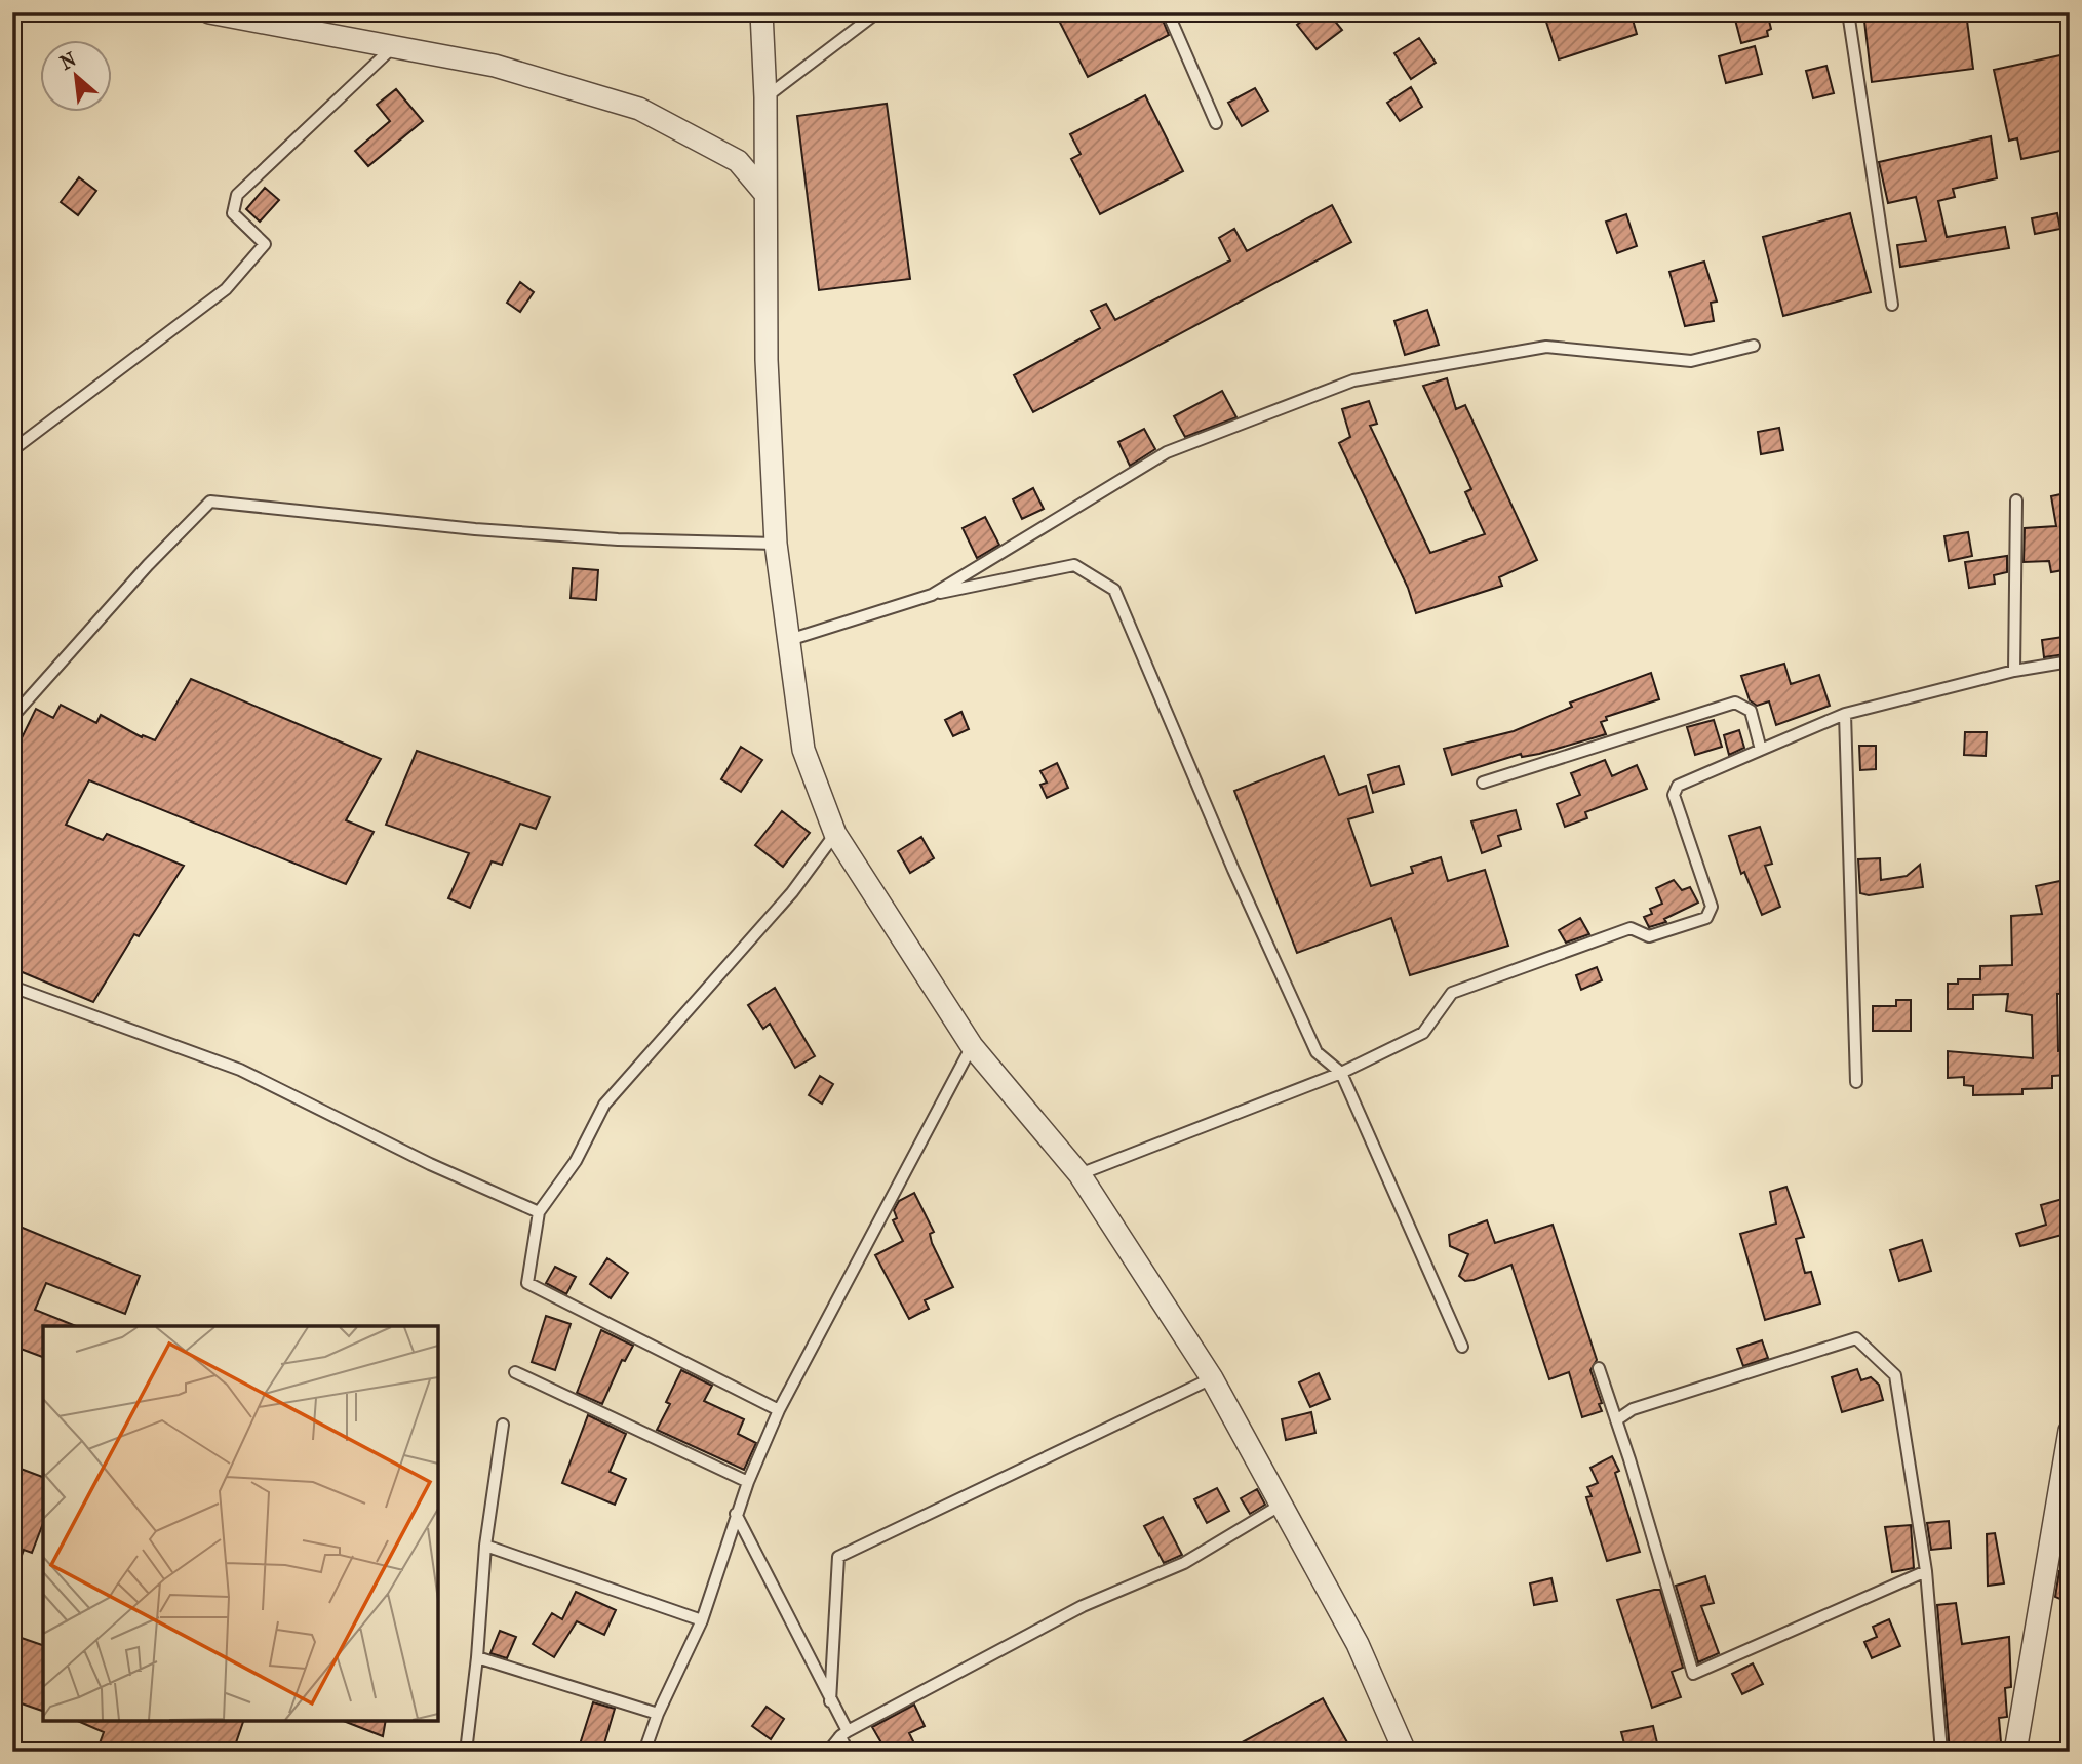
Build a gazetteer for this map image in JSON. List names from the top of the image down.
{
  "north": "top left"
}
